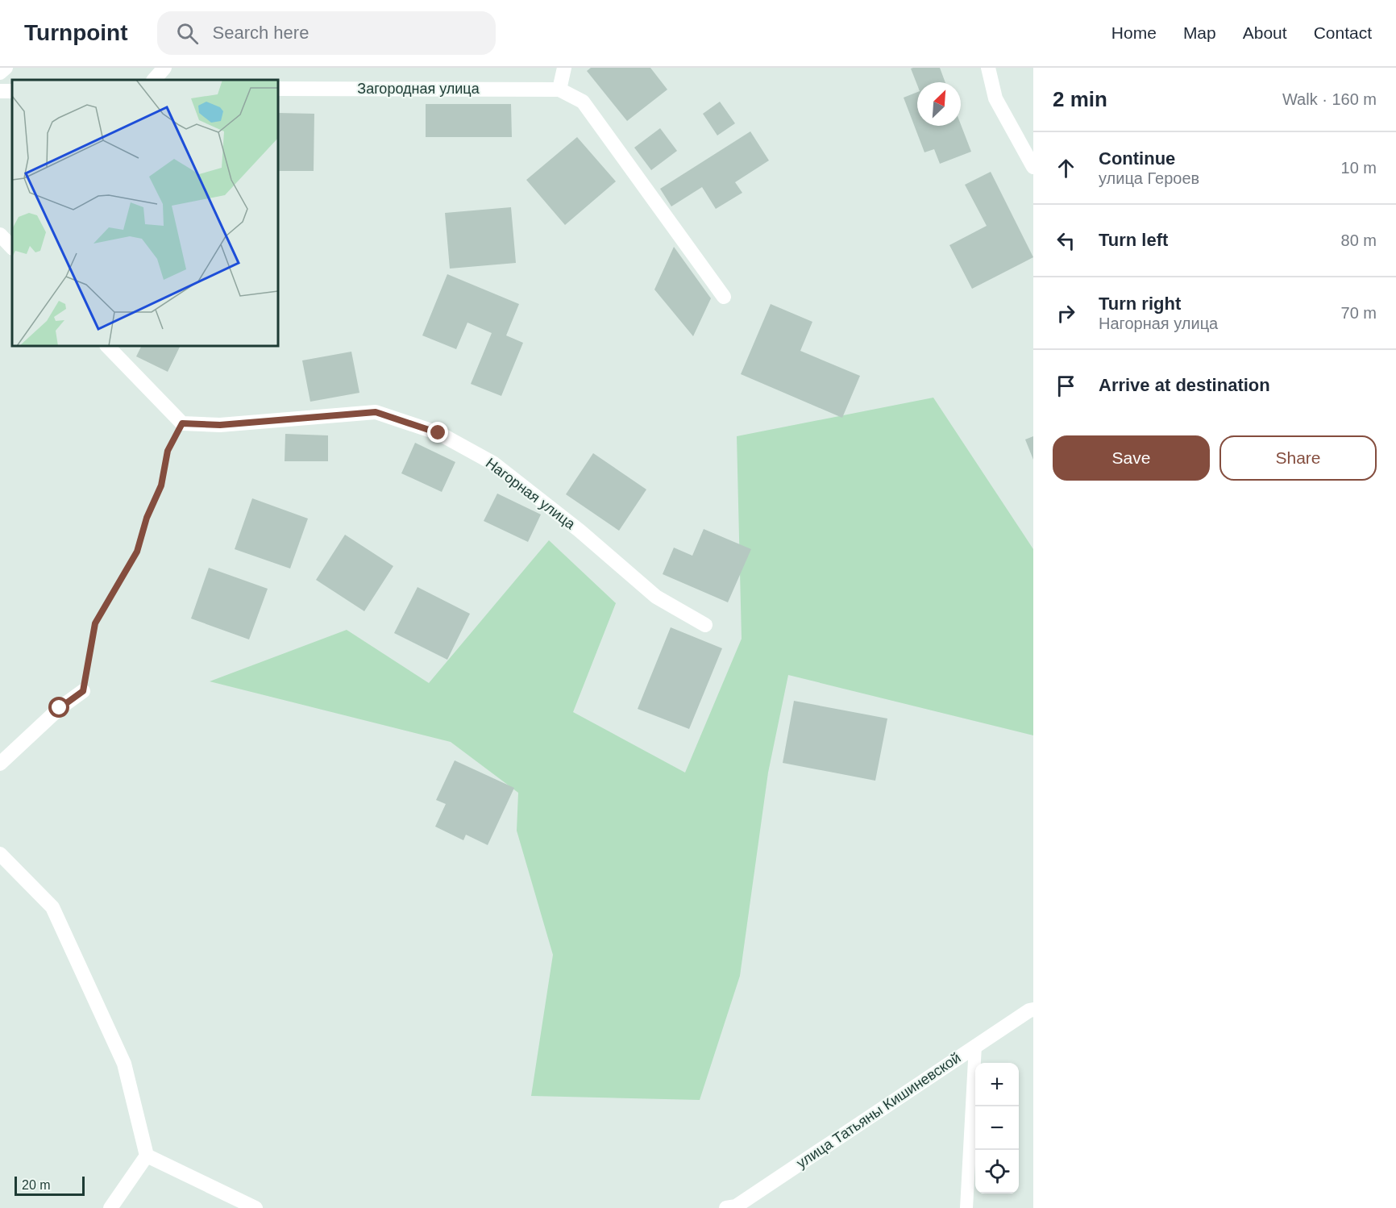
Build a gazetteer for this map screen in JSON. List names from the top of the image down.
{
  "streets": {
    "street": ["Загородная улица", "Нагорная улица", "улица Татьяны Кишиневской"]
  },
  "scale_bar": "20 m",
  "north": "top right",
  "page": {
    "header": "Turnpoint",
    "search": "Search here",
    "nav": [
      "Home",
      "Map",
      "About",
      "Contact"
    ],
    "heading": ["2 min", "Walk · 160 m"],
    "list": [
      ["Continue", "улица Героев", "10 m"],
      ["Turn left", "80 m"],
      ["Turn right", "Нагорная улица", "70 m"],
      "Arrive at destination"
    ],
    "buttons": ["Save", "Share"],
    "map_buttons": ["+", "−"],
    "scale": "20 m"
  }
}
